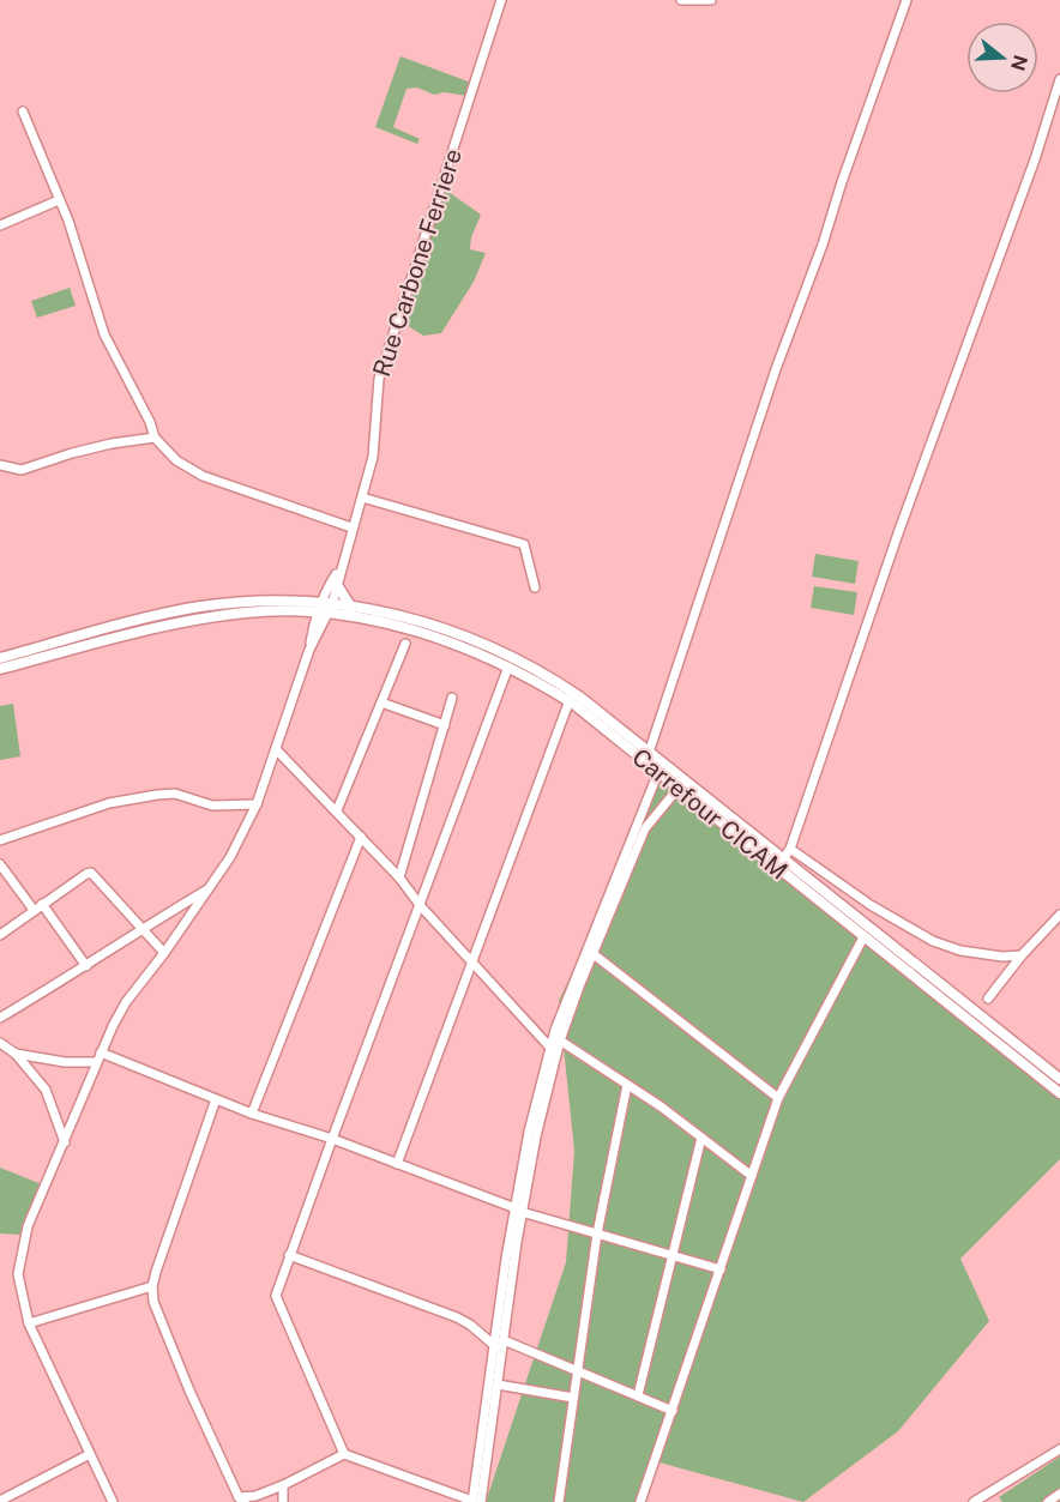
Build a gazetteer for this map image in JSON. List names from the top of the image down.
{
  "streets": {
    "main road": ["Carrefour CICAM"],
    "street": ["Rue Carbone Ferriere"]
  },
  "crossings": [
    ["Rue Carbone Ferriere", "Carrefour CICAM"]
  ],
  "north": "right"
}
